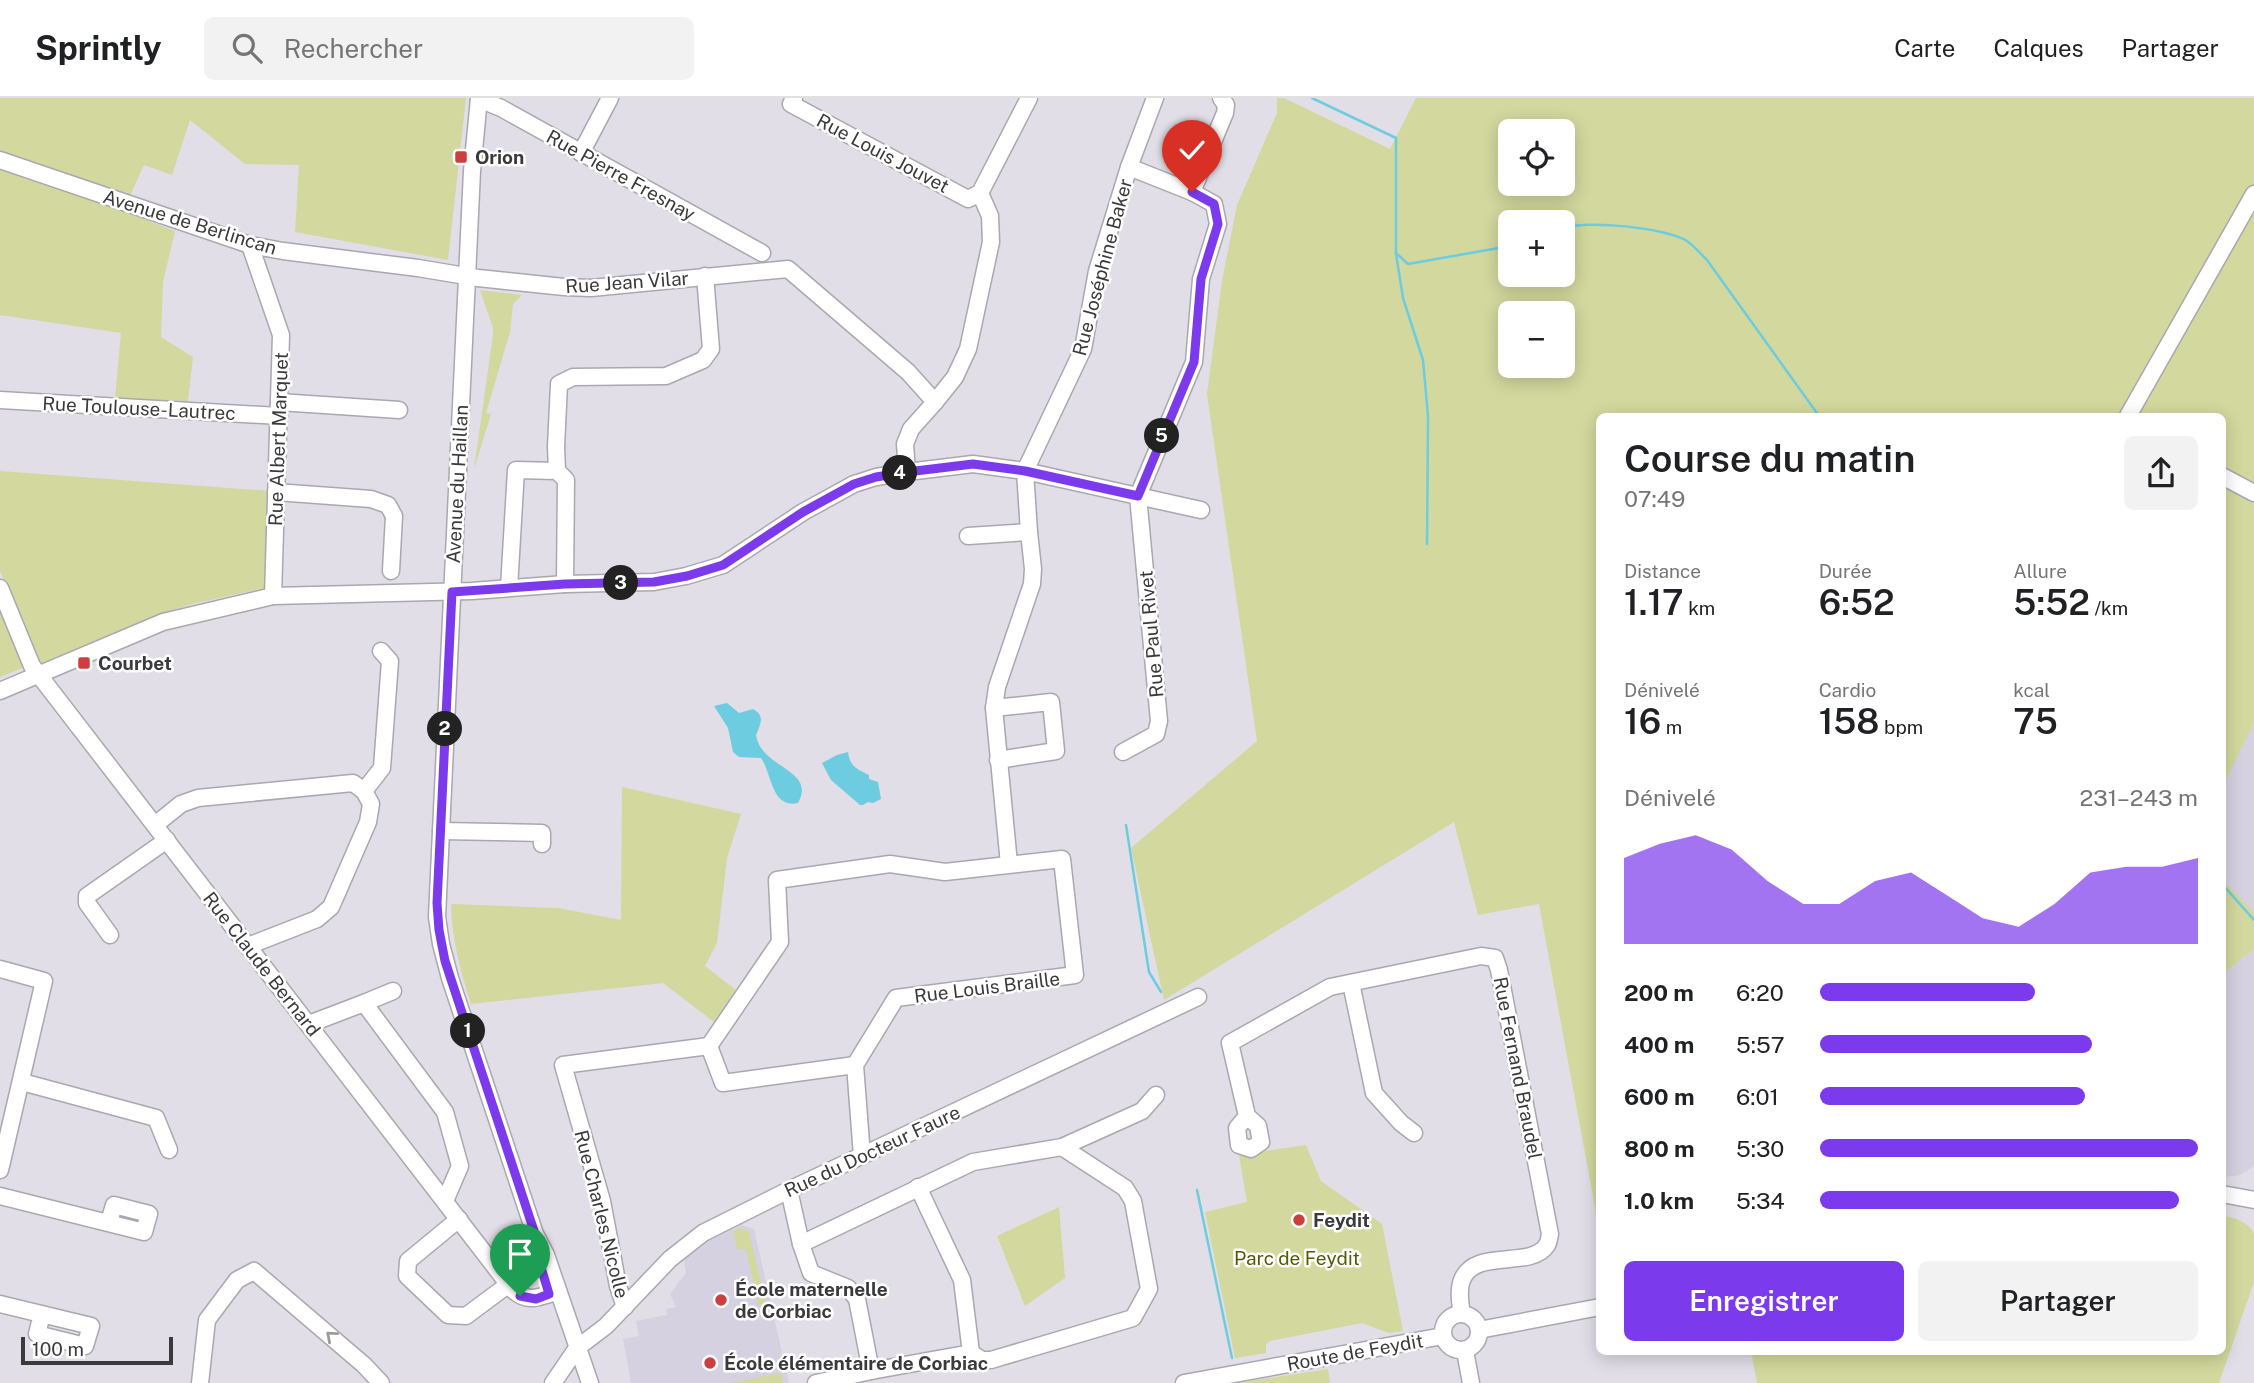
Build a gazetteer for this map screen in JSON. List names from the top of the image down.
{
  "streets": {
    "street": [
      "Rue Louis Jouvet",
      "Rue Pierre Fresnay",
      "Avenue de Berlincan",
      "Rue Joséphine Baker",
      "Rue Jean Vilar",
      "Rue Toulouse-Lautrec",
      "Rue Albert Marquet",
      "Avenue du Haillan",
      "Rue Paul Rivet",
      "Rue Claude Bernard",
      "Rue Louis Braille",
      "Rue Fernand Braudel",
      "Rue du Docteur Faure",
      "Rue Charles Nicolle",
      "Route de Feydit"
    ]
  },
  "crossings": [
    ["Rue Pierre Fresnay", "Avenue du Haillan"],
    ["Avenue de Berlincan", "Rue Jean Vilar"],
    ["Avenue de Berlincan", "Rue Albert Marquet"],
    ["Avenue de Berlincan", "Avenue du Haillan"],
    ["Rue Jean Vilar", "Avenue du Haillan"],
    ["Rue Toulouse-Lautrec", "Rue Albert Marquet"],
    ["Avenue du Haillan", "Rue Claude Bernard"],
    ["Avenue du Haillan", "Rue du Docteur Faure"],
    ["Rue Louis Braille", "Rue Charles Nicolle"],
    ["Rue Fernand Braudel", "Route de Feydit"],
    ["Rue du Docteur Faure", "Rue Charles Nicolle"]
  ],
  "parks": ["Parc de Feydit"],
  "places": {
    "transit": ["Orion", "Courbet"],
    "other": ["Feydit", "École maternelle de Corbiac", "École élémentaire de Corbiac"]
  },
  "scale_bar": "100 m",
  "page": {
    "header": "Sprintly",
    "search": "Rechercher",
    "nav": ["Carte", "Calques", "Partager"],
    "map_buttons": ["+", "−"],
    "heading": ["Course du matin", "07:49"],
    "pins": [
      "5",
      "4",
      "3",
      "2",
      "1"
    ],
    "stats": [
      ["Distance", "1.17 km"],
      ["Durée", "6:52"],
      ["Allure", "5:52 /km"],
      ["Dénivelé", "16 m"],
      ["Cardio", "158 bpm"],
      ["kcal", "75"]
    ],
    "chart": ["Dénivelé", "231–243 m"],
    "list": [
      {
        "name": "200 m",
        "note": "6:20"
      },
      {
        "name": "400 m",
        "note": "5:57"
      },
      {
        "name": "600 m",
        "note": "6:01"
      },
      {
        "name": "800 m",
        "note": "5:30"
      },
      {
        "name": "1.0 km",
        "note": "5:34"
      }
    ],
    "buttons": ["Enregistrer", "Partager"],
    "scale": "100 m"
  }
}
